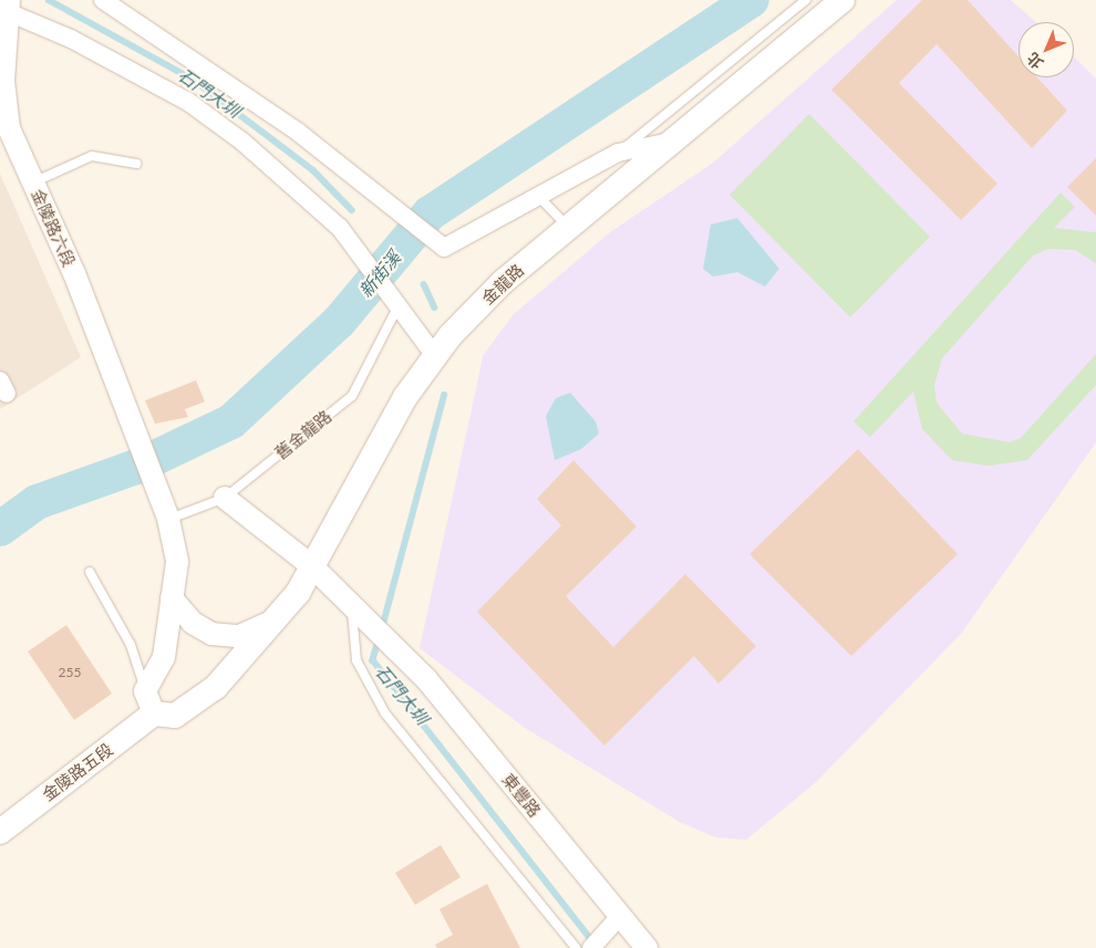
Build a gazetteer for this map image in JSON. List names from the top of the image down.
{
  "streets": {
    "main road": ["金龍路", "金陵路五段"],
    "street": ["金陵路六段", "東豐路"],
    "lane": ["舊金龍路"]
  },
  "crossings": [
    ["金陵路六段", "金龍路"],
    ["金陵路六段", "舊金龍路"],
    ["金龍路", "舊金龍路"],
    ["金龍路", "金陵路五段"]
  ],
  "water": ["石門大圳", "新街溪"],
  "house_numbers": ["255"],
  "north": "bottom left"
}
